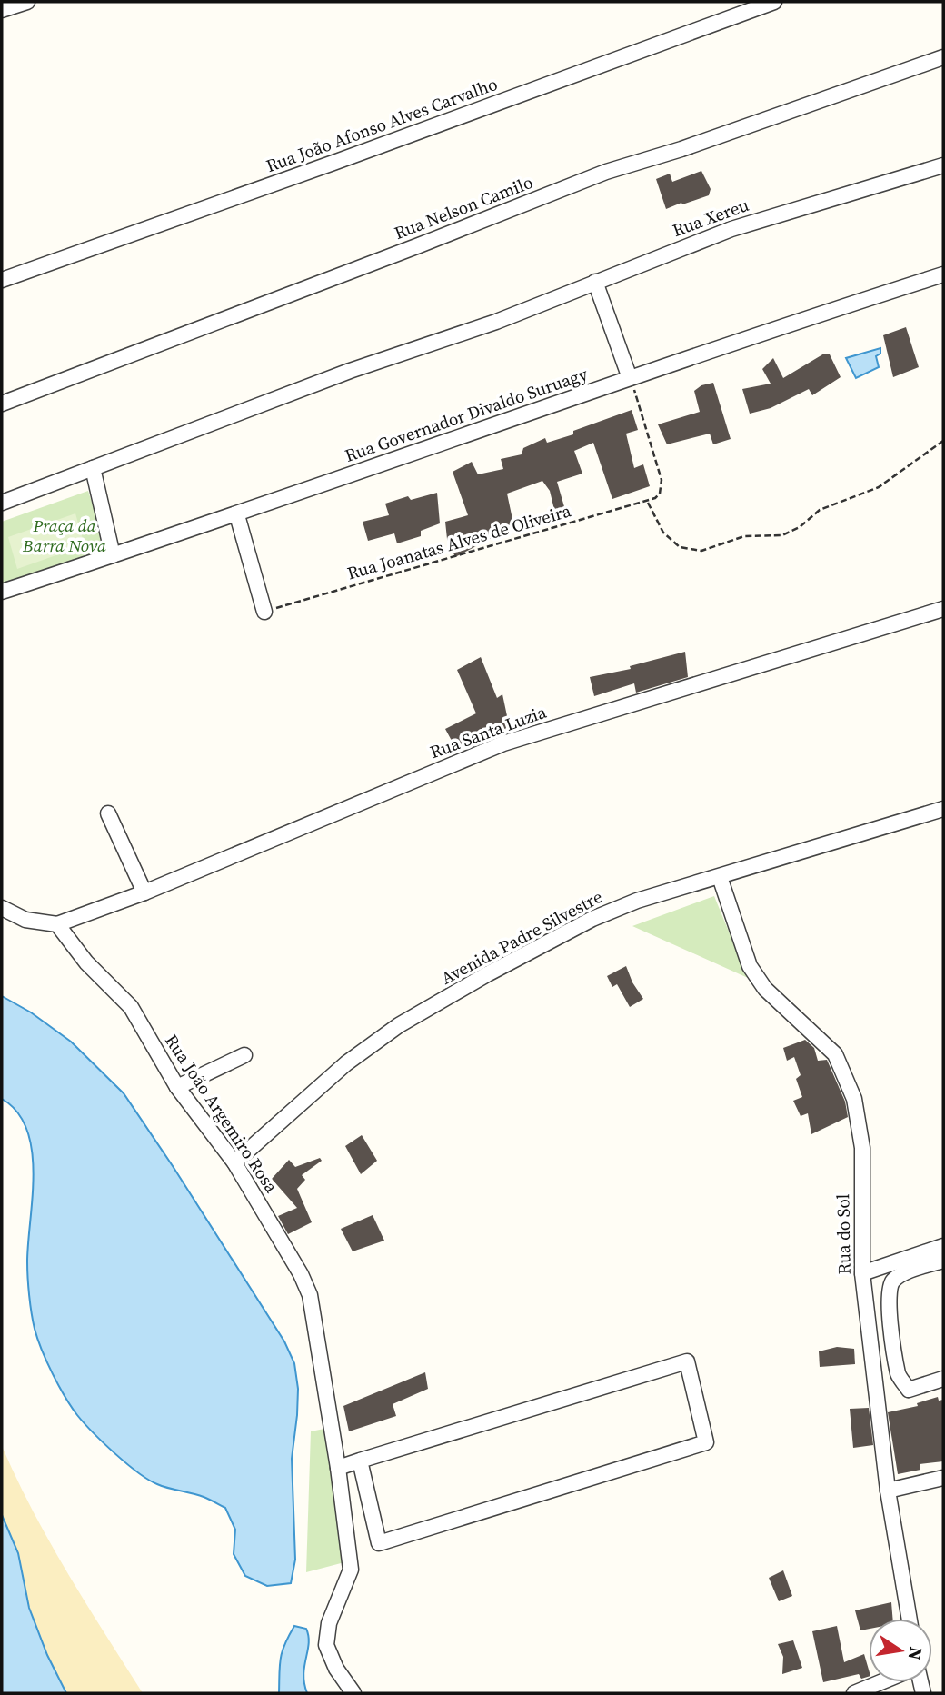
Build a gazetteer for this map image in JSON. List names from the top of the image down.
{
  "streets": {
    "street": [
      "Rua João Afonso Alves Carvalho",
      "Rua Nelson Camilo",
      "Rua Xereu",
      "Rua Governador Divaldo Suruagy",
      "Rua Santa Luzia",
      "Avenida Padre Silvestre",
      "Rua João Argemiro Rosa",
      "Rua do Sol"
    ],
    "path": ["Rua Joanatas Alves de Oliveira"]
  },
  "crossings": [
    ["Rua Governador Divaldo Suruagy", "Rua Joanatas Alves de Oliveira"],
    ["Rua Santa Luzia", "Rua João Argemiro Rosa"],
    ["Avenida Padre Silvestre", "Rua João Argemiro Rosa"],
    ["Avenida Padre Silvestre", "Rua do Sol"]
  ],
  "parks": ["Praça da Barra Nova"],
  "north": "right"
}
